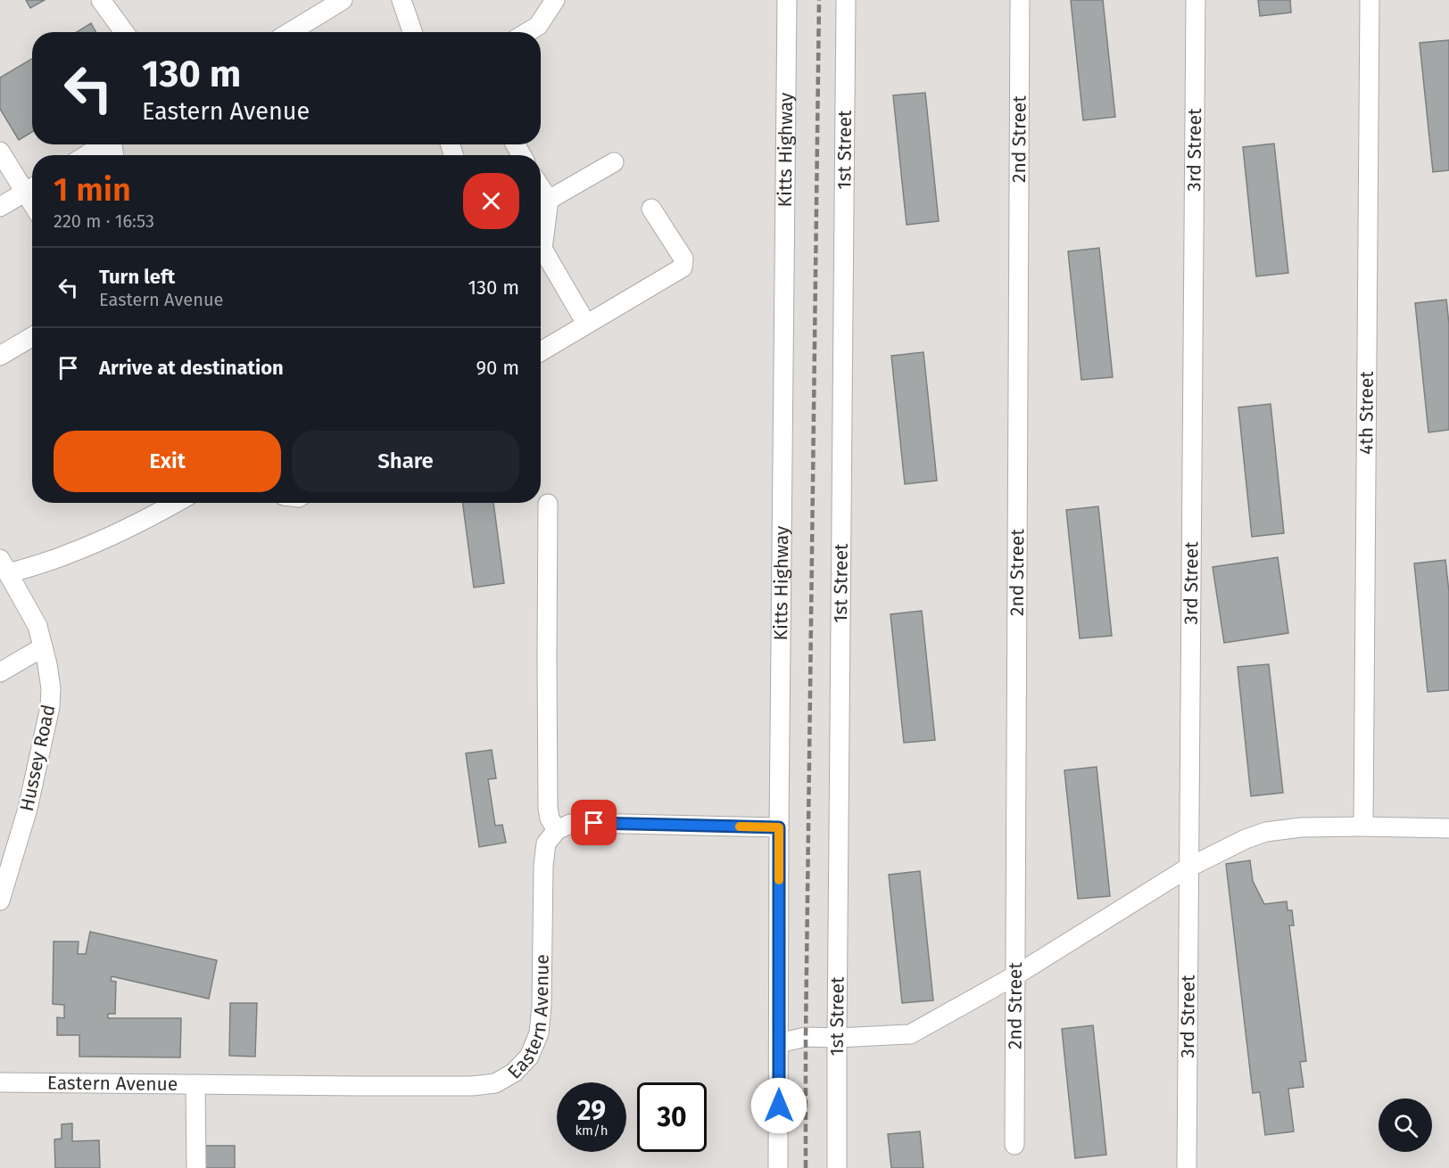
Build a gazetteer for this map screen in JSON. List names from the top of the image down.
{
  "streets": {
    "street": [
      "2nd Street",
      "Kitts Highway",
      "1st Street",
      "3rd Street",
      "4th Street",
      "Hussey Road",
      "Eastern Avenue"
    ]
  },
  "page": {
    "turn": ["130 m", "Eastern Avenue"],
    "heading": ["1 min", "220 m · 16:53"],
    "list": [
      {
        "name": "Turn left",
        "note": "Eastern Avenue",
        "value": "130 m"
      },
      {
        "name": "Arrive at destination",
        "value": "90 m"
      }
    ],
    "buttons": ["Exit", "Share"],
    "speed": "29 km/h",
    "limit": "30"
  }
}
